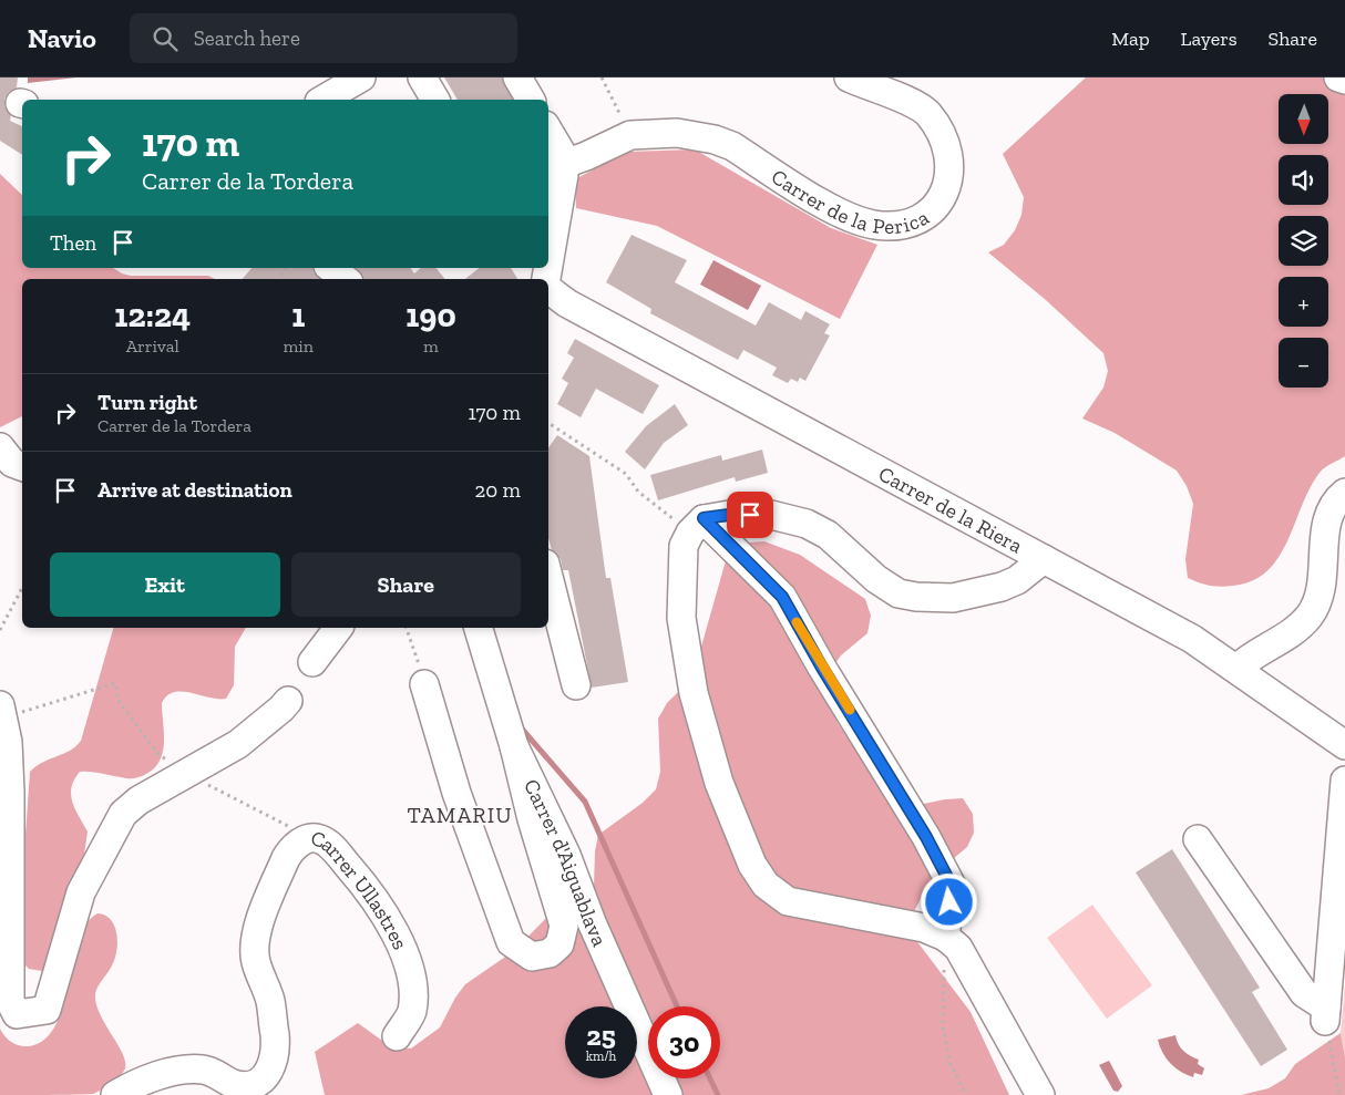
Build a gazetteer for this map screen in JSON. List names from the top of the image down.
{
  "streets": {
    "street": [
      "Carrer de la Perica",
      "Carrer de la Riera",
      "Carrer d'Aiguablava",
      "Carrer Ullastres"
    ]
  },
  "districts": ["TAMARIU"],
  "north": "bottom",
  "page": {
    "header": "Navio",
    "search": "Search here",
    "nav": ["Map", "Layers", "Share"],
    "map_buttons": ["+", "−"],
    "turn": ["170 m", "Carrer de la Tordera"],
    "then": "Then",
    "eta": [
      "12:24",
      "Arrival",
      "1",
      "min",
      "190",
      "m"
    ],
    "list": [
      {
        "name": "Turn right",
        "note": "Carrer de la Tordera",
        "value": "170 m"
      },
      {
        "name": "Arrive at destination",
        "value": "20 m"
      }
    ],
    "buttons": ["Exit", "Share"],
    "speed": "25 km/h",
    "limit": "30"
  }
}
